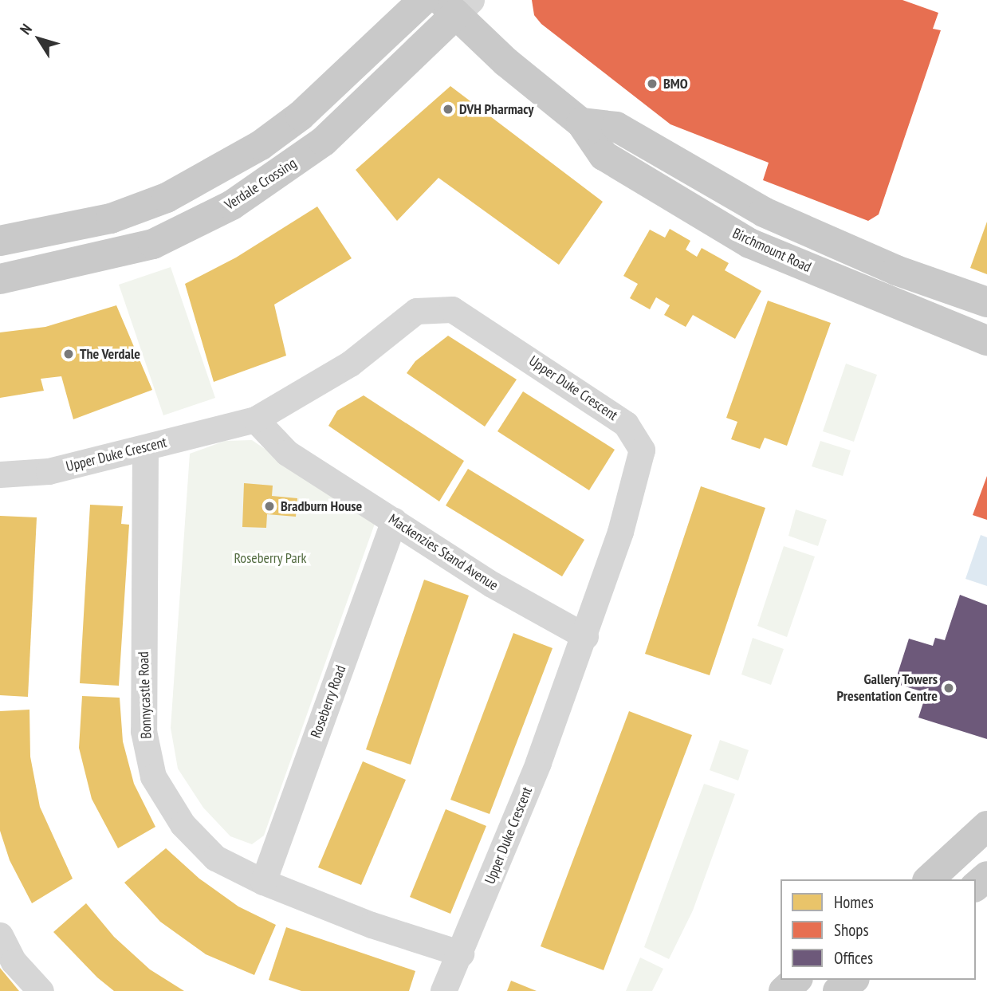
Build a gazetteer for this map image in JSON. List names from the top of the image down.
{
  "streets": {
    "main road": ["Verdale Crossing", "Birchmount Road"],
    "street": [
      "Upper Duke Crescent",
      "Mackenzies Stand Avenue",
      "Bonnycastle Road",
      "Roseberry Road"
    ]
  },
  "crossings": [
    ["Verdale Crossing", "Birchmount Road"],
    ["Upper Duke Crescent", "Mackenzies Stand Avenue"],
    ["Upper Duke Crescent", "Bonnycastle Road"],
    ["Mackenzies Stand Avenue", "Roseberry Road"],
    ["Bonnycastle Road", "Roseberry Road"]
  ],
  "parks": ["Roseberry Park"],
  "places": [
    "BMO",
    "DVH Pharmacy",
    "The Verdale",
    "Bradburn House",
    "Gallery Towers Presentation Centre"
  ],
  "legend": ["Homes", "Shops", "Offices"],
  "north": "top left"
}
